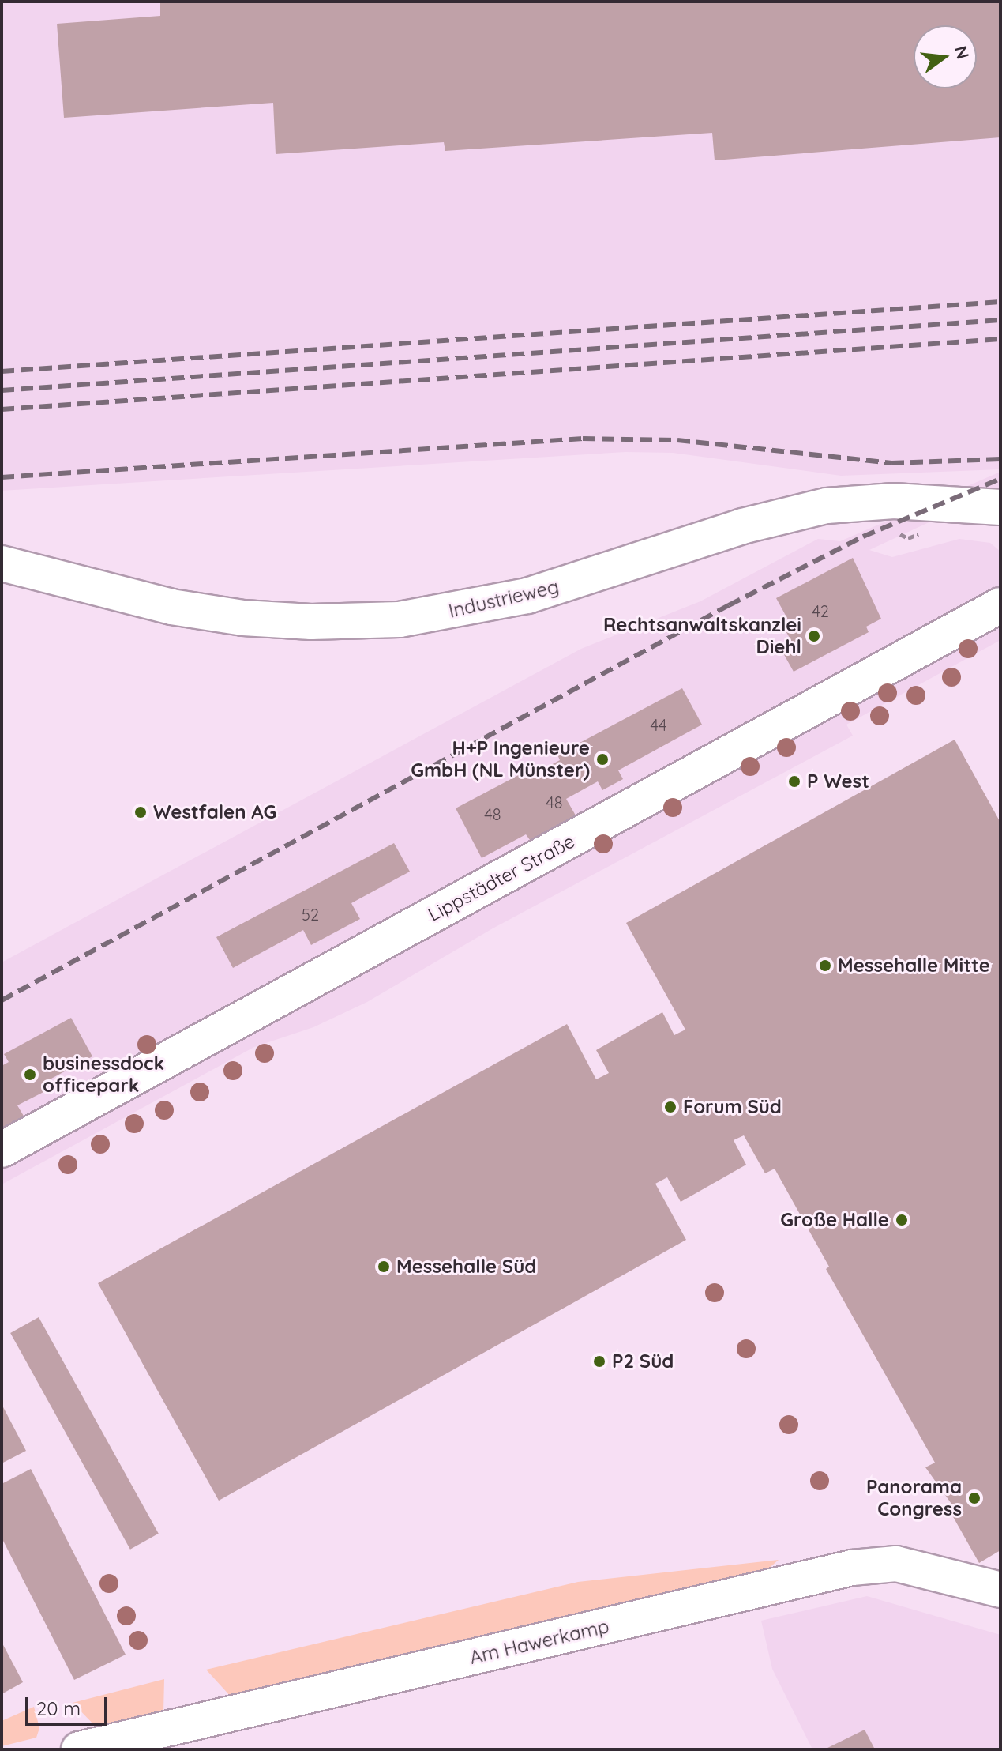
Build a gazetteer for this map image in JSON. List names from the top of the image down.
{
  "streets": {
    "street": ["Industrieweg", "Lippstädter Straße", "Am Hawerkamp"]
  },
  "places": [
    "Rechtsanwaltskanzlei Diehl",
    "H+P Ingenieure GmbH (NL Münster)",
    "P West",
    "Westfalen AG",
    "Messehalle Mitte",
    "businessdock officepark",
    "Forum Süd",
    "Große Halle",
    "Messehalle Süd",
    "P2 Süd",
    "Panorama Congress"
  ],
  "house_numbers": [
    "42",
    "44",
    "48",
    "48",
    "52"
  ],
  "scale_bar": "20 m",
  "north": "right"
}
